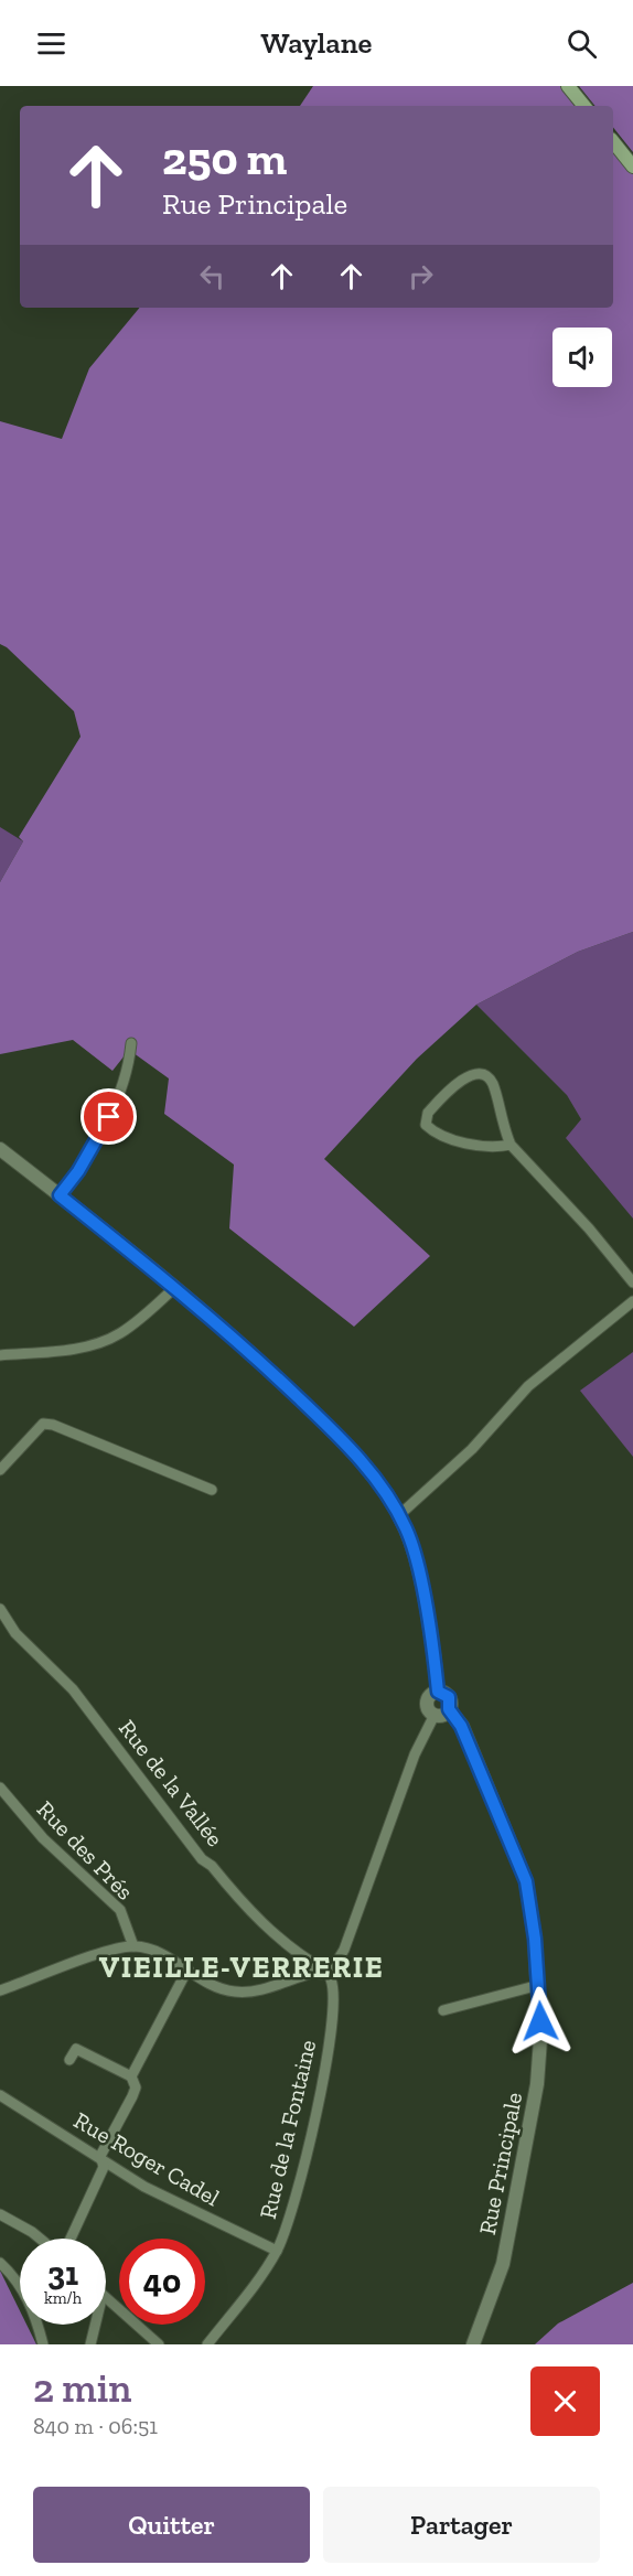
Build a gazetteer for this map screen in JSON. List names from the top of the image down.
{
  "streets": {
    "street": [
      "Rue de la Vallée",
      "Rue des Prés",
      "Rue de la Fontaine",
      "Rue Roger Cadel",
      "Rue Principale"
    ]
  },
  "crossings": [
    ["Rue de la Vallée", "Rue de la Fontaine"],
    ["Rue de la Fontaine", "Rue Roger Cadel"],
    ["Rue de la Fontaine", "Rue Principale"]
  ],
  "districts": ["VIEILLE-VERRERIE"],
  "page": {
    "header": "Waylane",
    "turn": ["250 m", "Rue Principale"],
    "speed": "31 km/h",
    "limit": "40",
    "heading": ["2 min", "840 m · 06:51"],
    "buttons": ["Quitter", "Partager"]
  }
}
